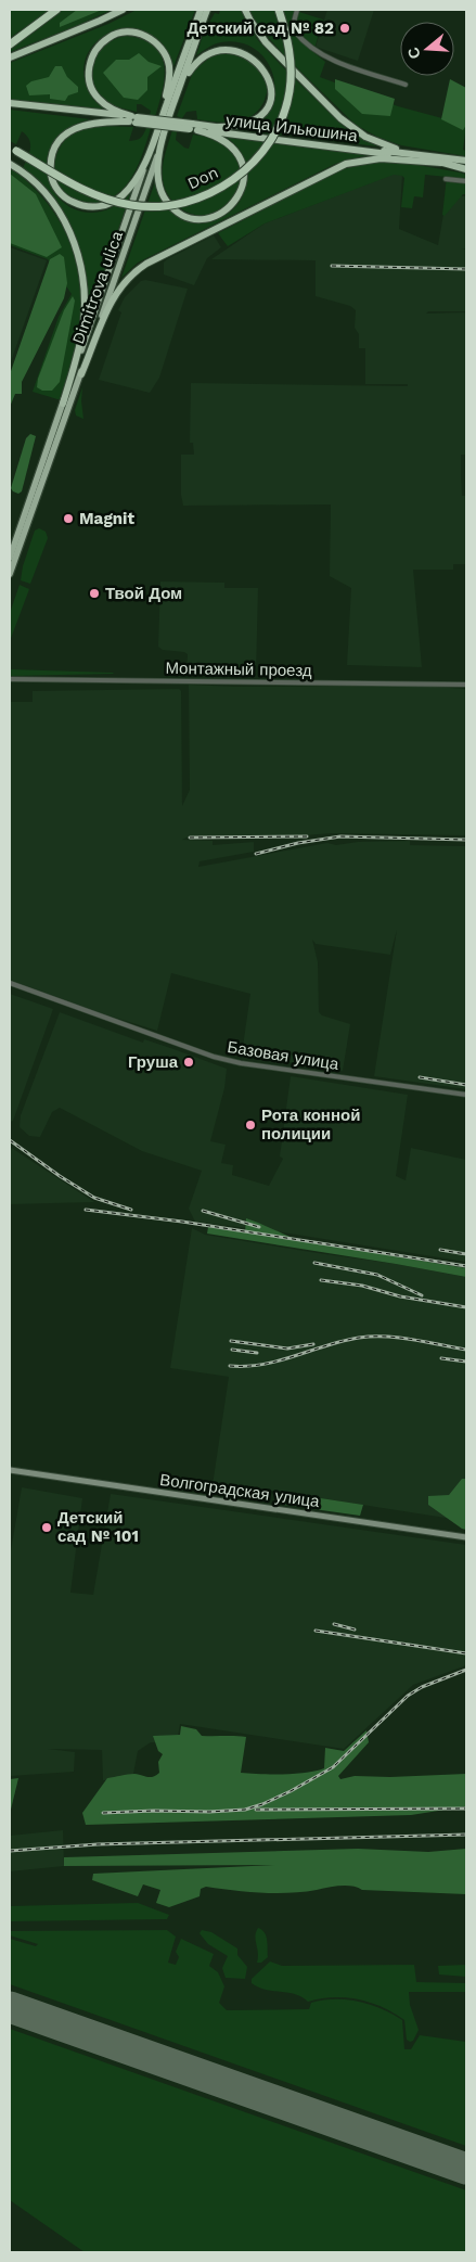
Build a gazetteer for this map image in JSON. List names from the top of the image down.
{
  "streets": {
    "highway": ["улица Ильюшина", "Don", "Dimitrova ulica"],
    "main road": ["Волгоградская улица"],
    "street": ["Монтажный проезд", "Базовая улица"]
  },
  "places": [
    "Детский сад № 82",
    "Magnit",
    "Твой Дом",
    "Груша",
    "Рота конной полиции",
    "Детский сад № 101"
  ],
  "north": "left"
}
